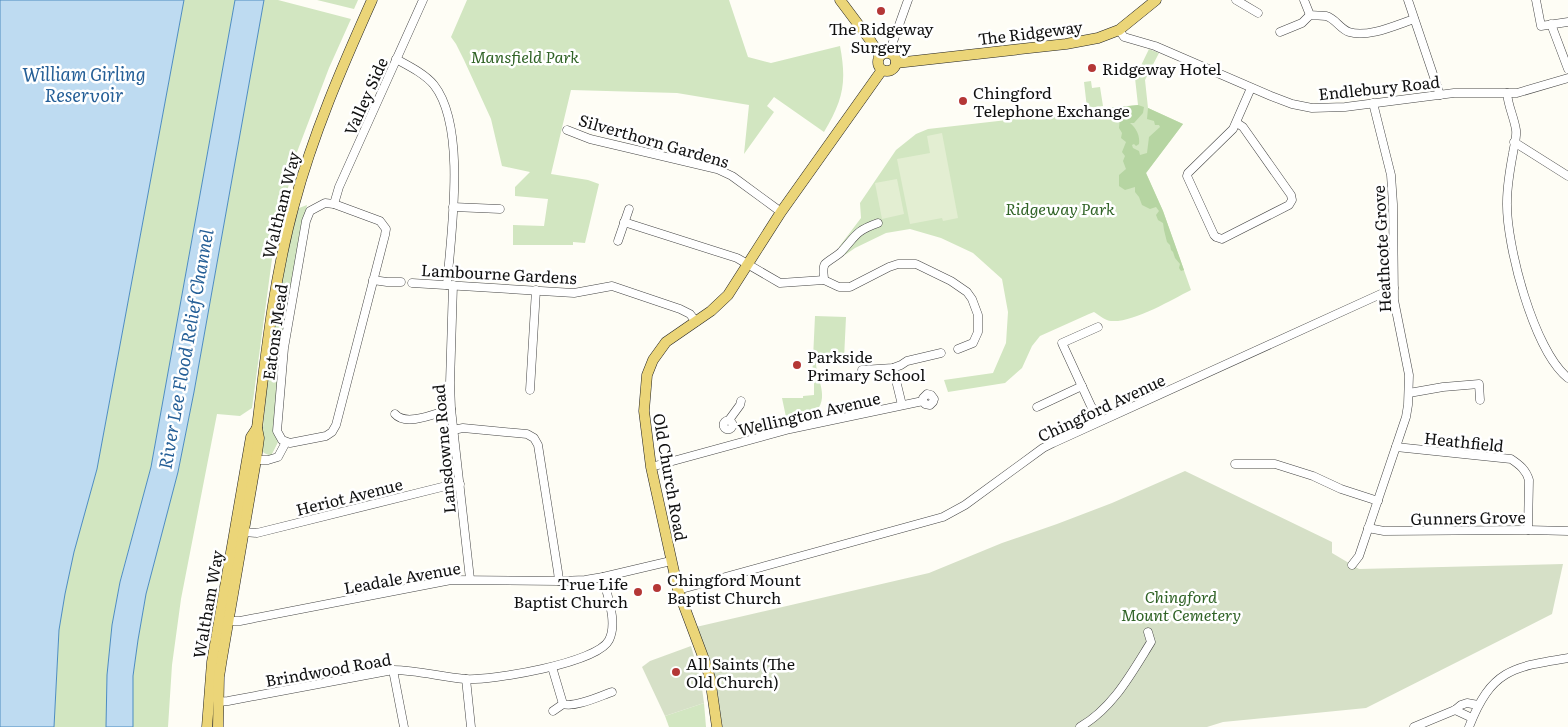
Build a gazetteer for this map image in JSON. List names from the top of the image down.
{
  "streets": {
    "main road": ["The Ridgeway", "Waltham Way", "Old Church Road"],
    "street": [
      "Endlebury Road",
      "Valley Side",
      "Silverthorn Gardens",
      "Heathcote Grove",
      "Lambourne Gardens",
      "Eatons Mead",
      "Chingford Avenue",
      "Wellington Avenue",
      "Heathfield",
      "Lansdowne Road",
      "Heriot Avenue",
      "Gunners Grove",
      "Leadale Avenue",
      "Brindwood Road"
    ]
  },
  "crossings": [
    ["The Ridgeway", "Endlebury Road"],
    ["The Ridgeway", "Old Church Road"],
    ["Endlebury Road", "Heathcote Grove"],
    ["Valley Side", "Eatons Mead"],
    ["Valley Side", "Lansdowne Road"],
    ["Silverthorn Gardens", "Old Church Road"],
    ["Waltham Way", "Heriot Avenue"],
    ["Waltham Way", "Leadale Avenue"],
    ["Waltham Way", "Brindwood Road"],
    ["Heathcote Grove", "Chingford Avenue"],
    ["Heathcote Grove", "Heathfield"],
    ["Heathcote Grove", "Gunners Grove"],
    ["Lambourne Gardens", "Lansdowne Road"],
    ["Lambourne Gardens", "Old Church Road"],
    ["Chingford Avenue", "Old Church Road"],
    ["Wellington Avenue", "Old Church Road"],
    ["Heathfield", "Gunners Grove"],
    ["Lansdowne Road", "Heriot Avenue"],
    ["Lansdowne Road", "Leadale Avenue"],
    ["Old Church Road", "Leadale Avenue"],
    ["Leadale Avenue", "Brindwood Road"]
  ],
  "water": ["William Girling Reservoir", "River Lee Flood Relief Channel"],
  "parks": ["Mansfield Park", "Ridgeway Park", "Chingford Mount Cemetery"],
  "places": [
    "The Ridgeway Surgery",
    "Ridgeway Hotel",
    "Chingford Telephone Exchange",
    "Parkside Primary School",
    "Chingford Mount Baptist Church",
    "True Life Baptist Church",
    "All Saints (The Old Church)"
  ]
}
